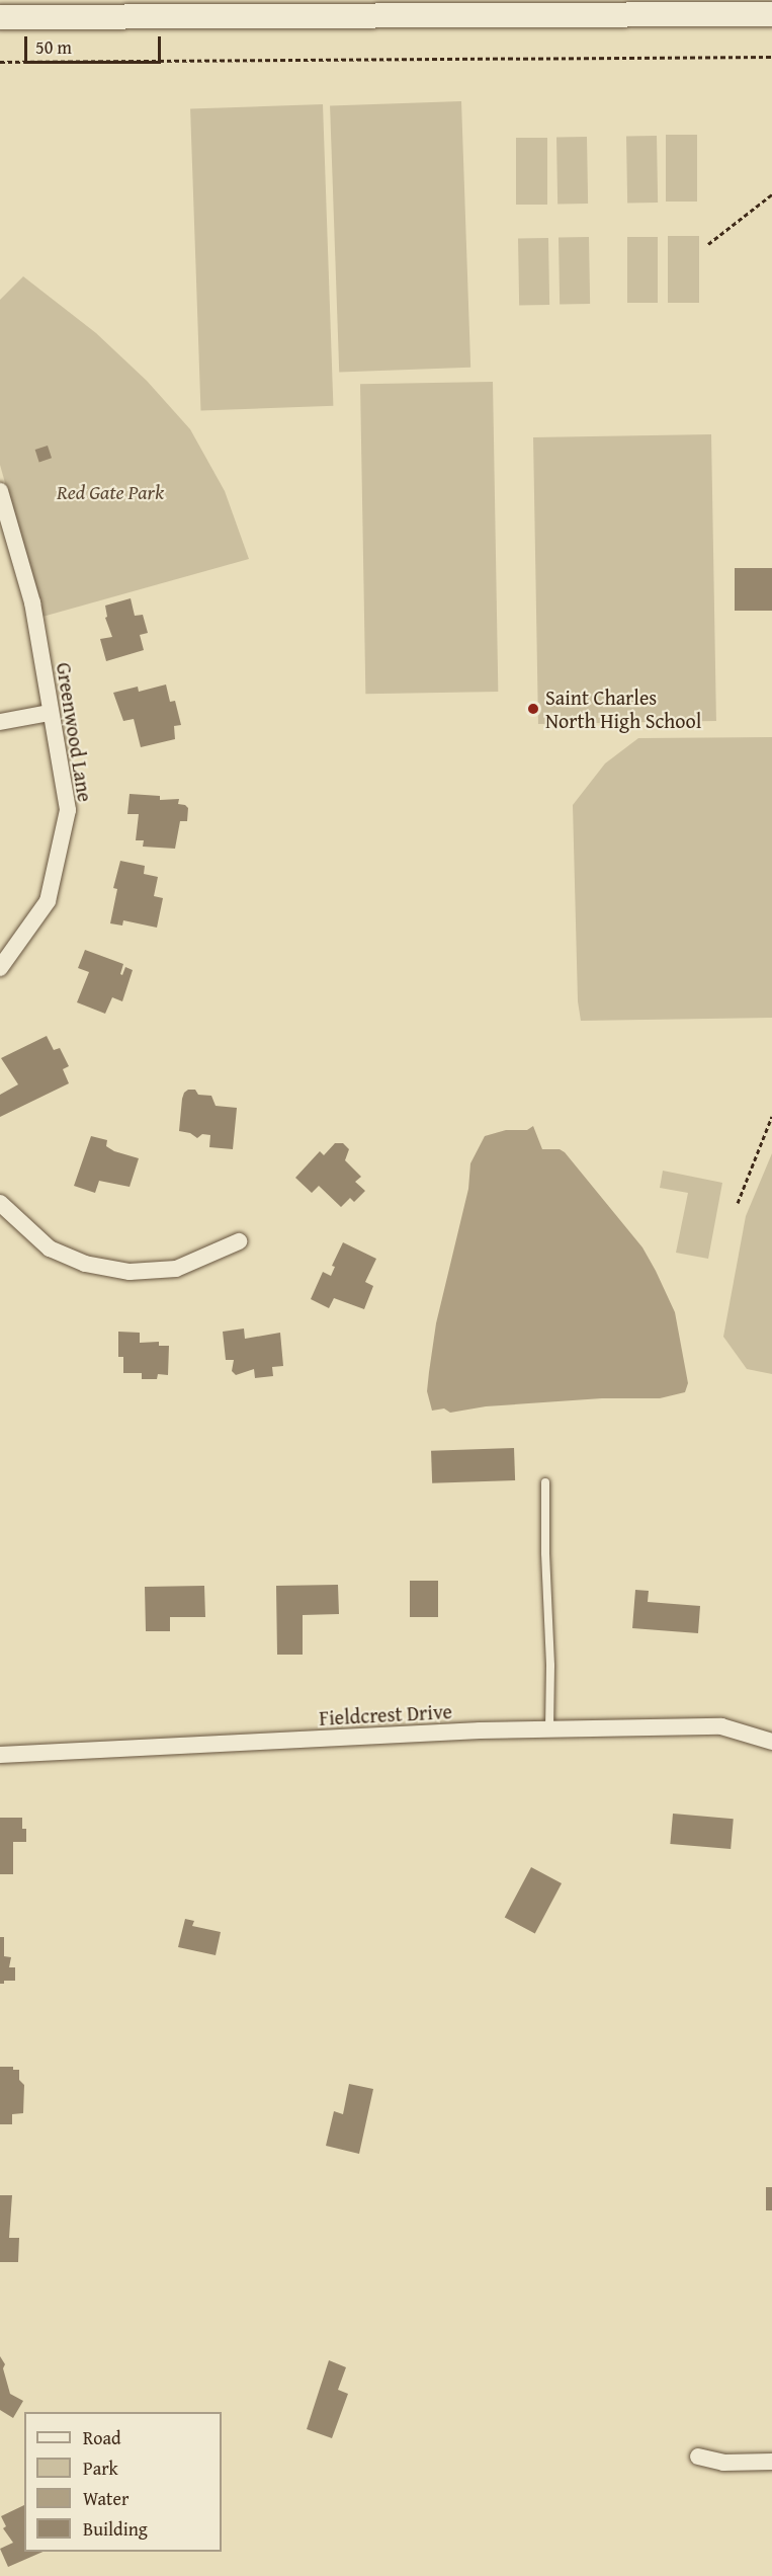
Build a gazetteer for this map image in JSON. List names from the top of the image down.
{
  "streets": {
    "street": ["Greenwood Lane", "Fieldcrest Drive"]
  },
  "parks": ["Red Gate Park"],
  "places": ["Saint Charles North High School"],
  "legend": [
    "Road",
    "Park",
    "Water",
    "Building"
  ],
  "scale_bar": "50 m"
}
